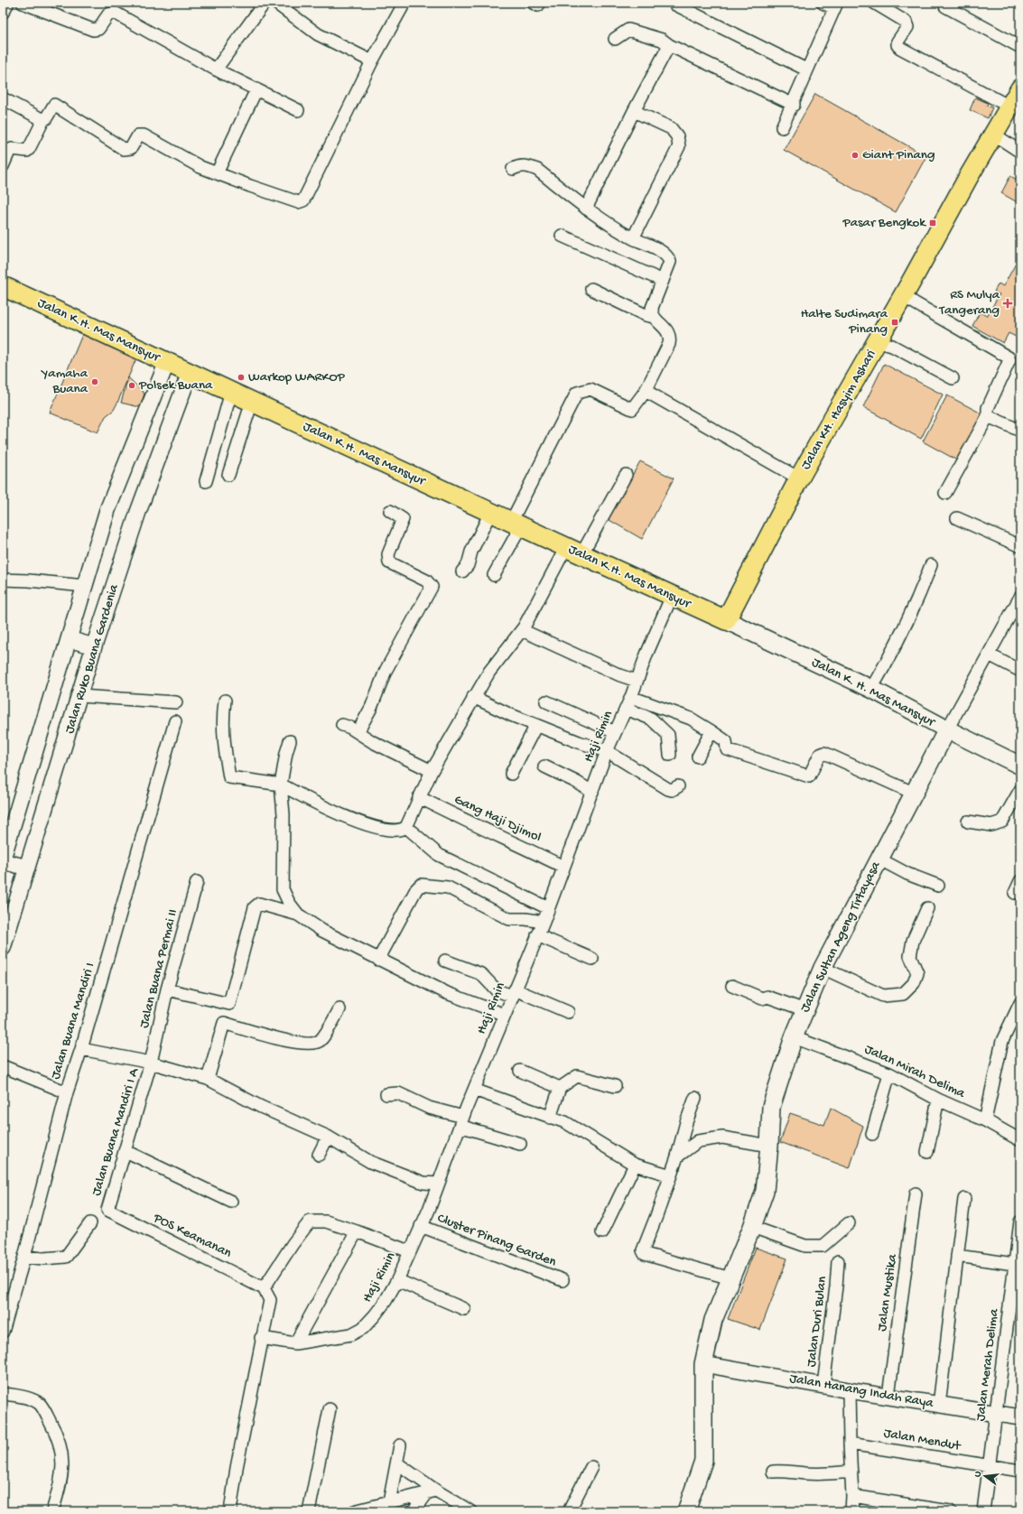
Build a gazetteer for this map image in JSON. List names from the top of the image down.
{
  "streets": {
    "main road": [
      "Jalan K.H. Mas Mansyur",
      "Jalan KH. Hasyim Ashari",
      "Jalan K. H. Mas Mansyur",
      "Jalan Sultan Ageng Tirtayasa"
    ],
    "street": [
      "Jalan Ruko Buana Gardenia",
      "Haji Rimin",
      "Gang Haji Djimol",
      "Jalan Buana Permai II",
      "Jalan Buana Mandiri I",
      "Jalan Mirah Delima",
      "Jalan Buana Mandiri I A",
      "POS Keamanan",
      "Cluster Pinang Garden",
      "Jalan Mustika",
      "Jalan Duri Bulan",
      "Jalan Merah Delima",
      "Jalan Hanang Indah Raya",
      "Jalan Mendut"
    ]
  },
  "crossings": [
    ["Jalan K.H. Mas Mansyur", "Jalan KH. Hasyim Ashari"],
    ["Jalan K.H. Mas Mansyur", "Jalan Ruko Buana Gardenia"],
    ["Jalan K.H. Mas Mansyur", "Jalan K. H. Mas Mansyur"],
    ["Jalan K.H. Mas Mansyur", "Haji Rimin"],
    ["Jalan KH. Hasyim Ashari", "Jalan K. H. Mas Mansyur"],
    ["Jalan K. H. Mas Mansyur", "Jalan Sultan Ageng Tirtayasa"],
    ["Haji Rimin", "Gang Haji Djimol"],
    ["Haji Rimin", "Cluster Pinang Garden"],
    ["Jalan Sultan Ageng Tirtayasa", "Jalan Mirah Delima"],
    ["Jalan Sultan Ageng Tirtayasa", "Jalan Hanang Indah Raya"],
    ["Jalan Buana Permai II", "Jalan Buana Mandiri I A"],
    ["Jalan Buana Mandiri I A", "POS Keamanan"],
    ["Jalan Mustika", "Jalan Hanang Indah Raya"],
    ["Jalan Duri Bulan", "Jalan Hanang Indah Raya"],
    ["Jalan Merah Delima", "Jalan Hanang Indah Raya"],
    ["Jalan Merah Delima", "Jalan Mendut"]
  ],
  "places": {
    "other": [
      "Giant Pinang",
      "Warkop WARKOP",
      "Yamaha Buana",
      "Polsek Buana"
    ],
    "transit": ["Pasar Bengkok", "Halte Sudimara Pinang"],
    "health": ["RS Mulya Tangerang"]
  },
  "north": "left"
}
